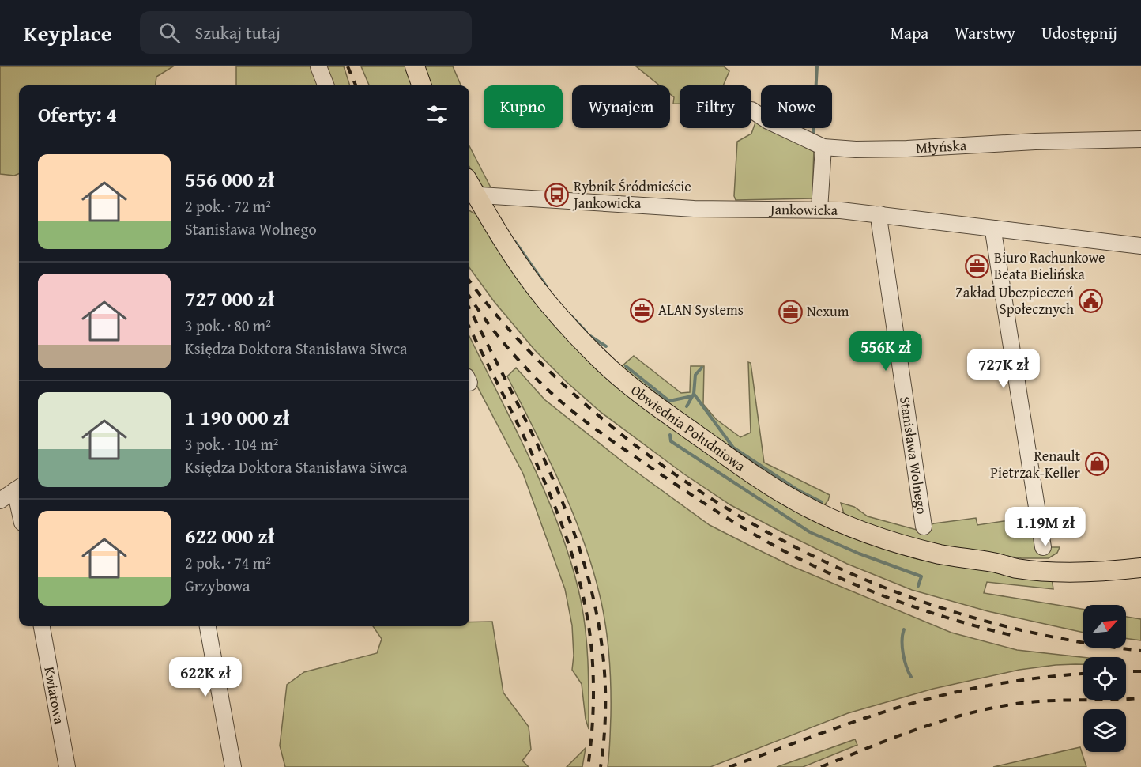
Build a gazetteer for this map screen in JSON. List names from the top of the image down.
{
  "streets": {
    "main road": ["Obwiednia Południowa"],
    "street": [
      "Młyńska",
      "Jankowicka",
      "Stanisława Wolnego",
      "Kwiatowa"
    ]
  },
  "crossings": [
    ["Jankowicka", "Obwiednia Południowa"],
    ["Jankowicka", "Stanisława Wolnego"]
  ],
  "places": {
    "bus stop": ["Rybnik Śródmieście Jankowicka"],
    "office": ["Biuro Rachunkowe Beata Bielińska", "ALAN Systems", "Nexum"],
    "public building": ["Zakład Ubezpieczeń Społecznych"],
    "shop": ["Renault Pietrzak-Keller"]
  },
  "north": "top right",
  "page": {
    "header": "Keyplace",
    "search": "Szukaj tutaj",
    "nav": ["Mapa", "Warstwy", "Udostępnij"],
    "chip": [
      "Kupno",
      "Wynajem",
      "Filtry",
      "Nowe"
    ],
    "heading": "Oferty: 4",
    "list": [
      {
        "name": "556 000 zł",
        "note": "2 pok. · 72 m² · Stanisława Wolnego"
      },
      {
        "name": "727 000 zł",
        "note": "3 pok. · 80 m² · Księdza Doktora Stanisława Siwca"
      },
      {
        "name": "1 190 000 zł",
        "note": "3 pok. · 104 m² · Księdza Doktora Stanisława Siwca"
      },
      {
        "name": "622 000 zł",
        "note": "2 pok. · 74 m² · Grzybowa"
      }
    ],
    "price": [
      "556K zł",
      "727K zł",
      "1.19M zł",
      "622K zł"
    ]
  }
}
